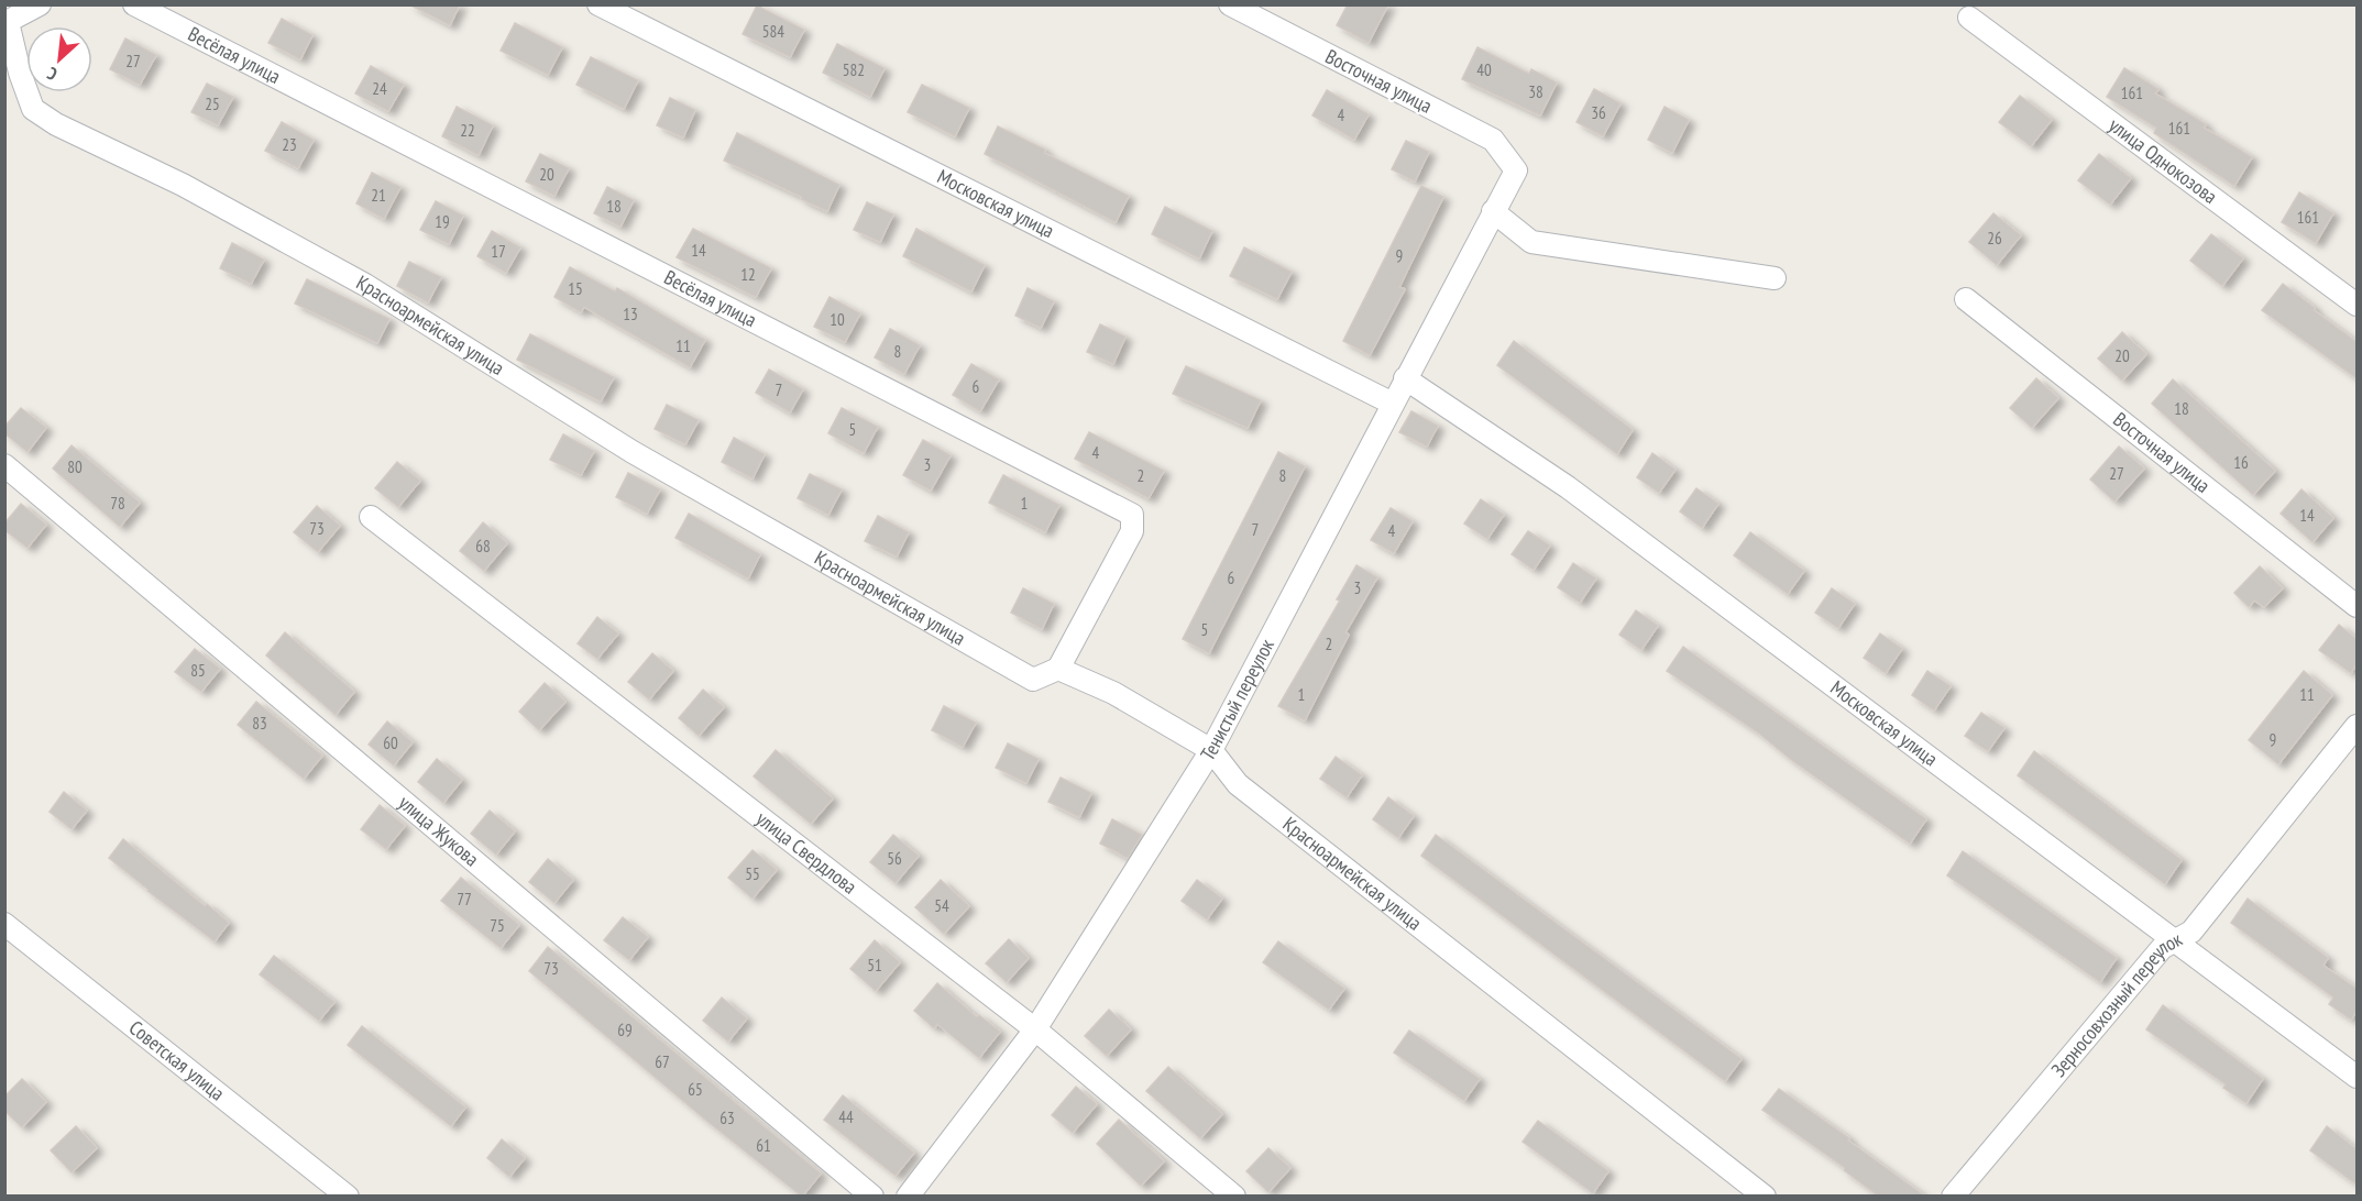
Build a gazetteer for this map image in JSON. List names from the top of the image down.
{
  "streets": {
    "street": [
      "Весёлая улица",
      "Восточная улица",
      "улица Однокозова",
      "Московская улица",
      "Красноармейская улица",
      "Тенистый переулок",
      "улица Жукова",
      "улица Свердлова",
      "Зерносовхозный переулок",
      "Советская улица"
    ]
  },
  "crossings": [
    ["Весёлая улица", "Красноармейская улица"],
    ["Восточная улица", "Тенистый переулок"],
    ["Московская улица", "Тенистый переулок"],
    ["Московская улица", "Зерносовхозный переулок"],
    ["Красноармейская улица", "Тенистый переулок"],
    ["Тенистый переулок", "улица Свердлова"]
  ],
  "house_numbers": [
    "584",
    "27",
    "582",
    "40",
    "24",
    "38",
    "161",
    "25",
    "36",
    "4",
    "161",
    "22",
    "23",
    "20",
    "21",
    "18",
    "161",
    "19",
    "26",
    "14",
    "17",
    "9",
    "12",
    "15",
    "13",
    "10",
    "11",
    "8",
    "20",
    "6",
    "7",
    "18",
    "5",
    "4",
    "16",
    "3",
    "80",
    "27",
    "2",
    "8",
    "78",
    "1",
    "14",
    "73",
    "7",
    "4",
    "68",
    "6",
    "3",
    "5",
    "2",
    "85",
    "1",
    "11",
    "83",
    "9",
    "60",
    "56",
    "55",
    "77",
    "54",
    "75",
    "51",
    "73",
    "69",
    "67",
    "65",
    "44",
    "63",
    "61"
  ],
  "north": "bottom left"
}
